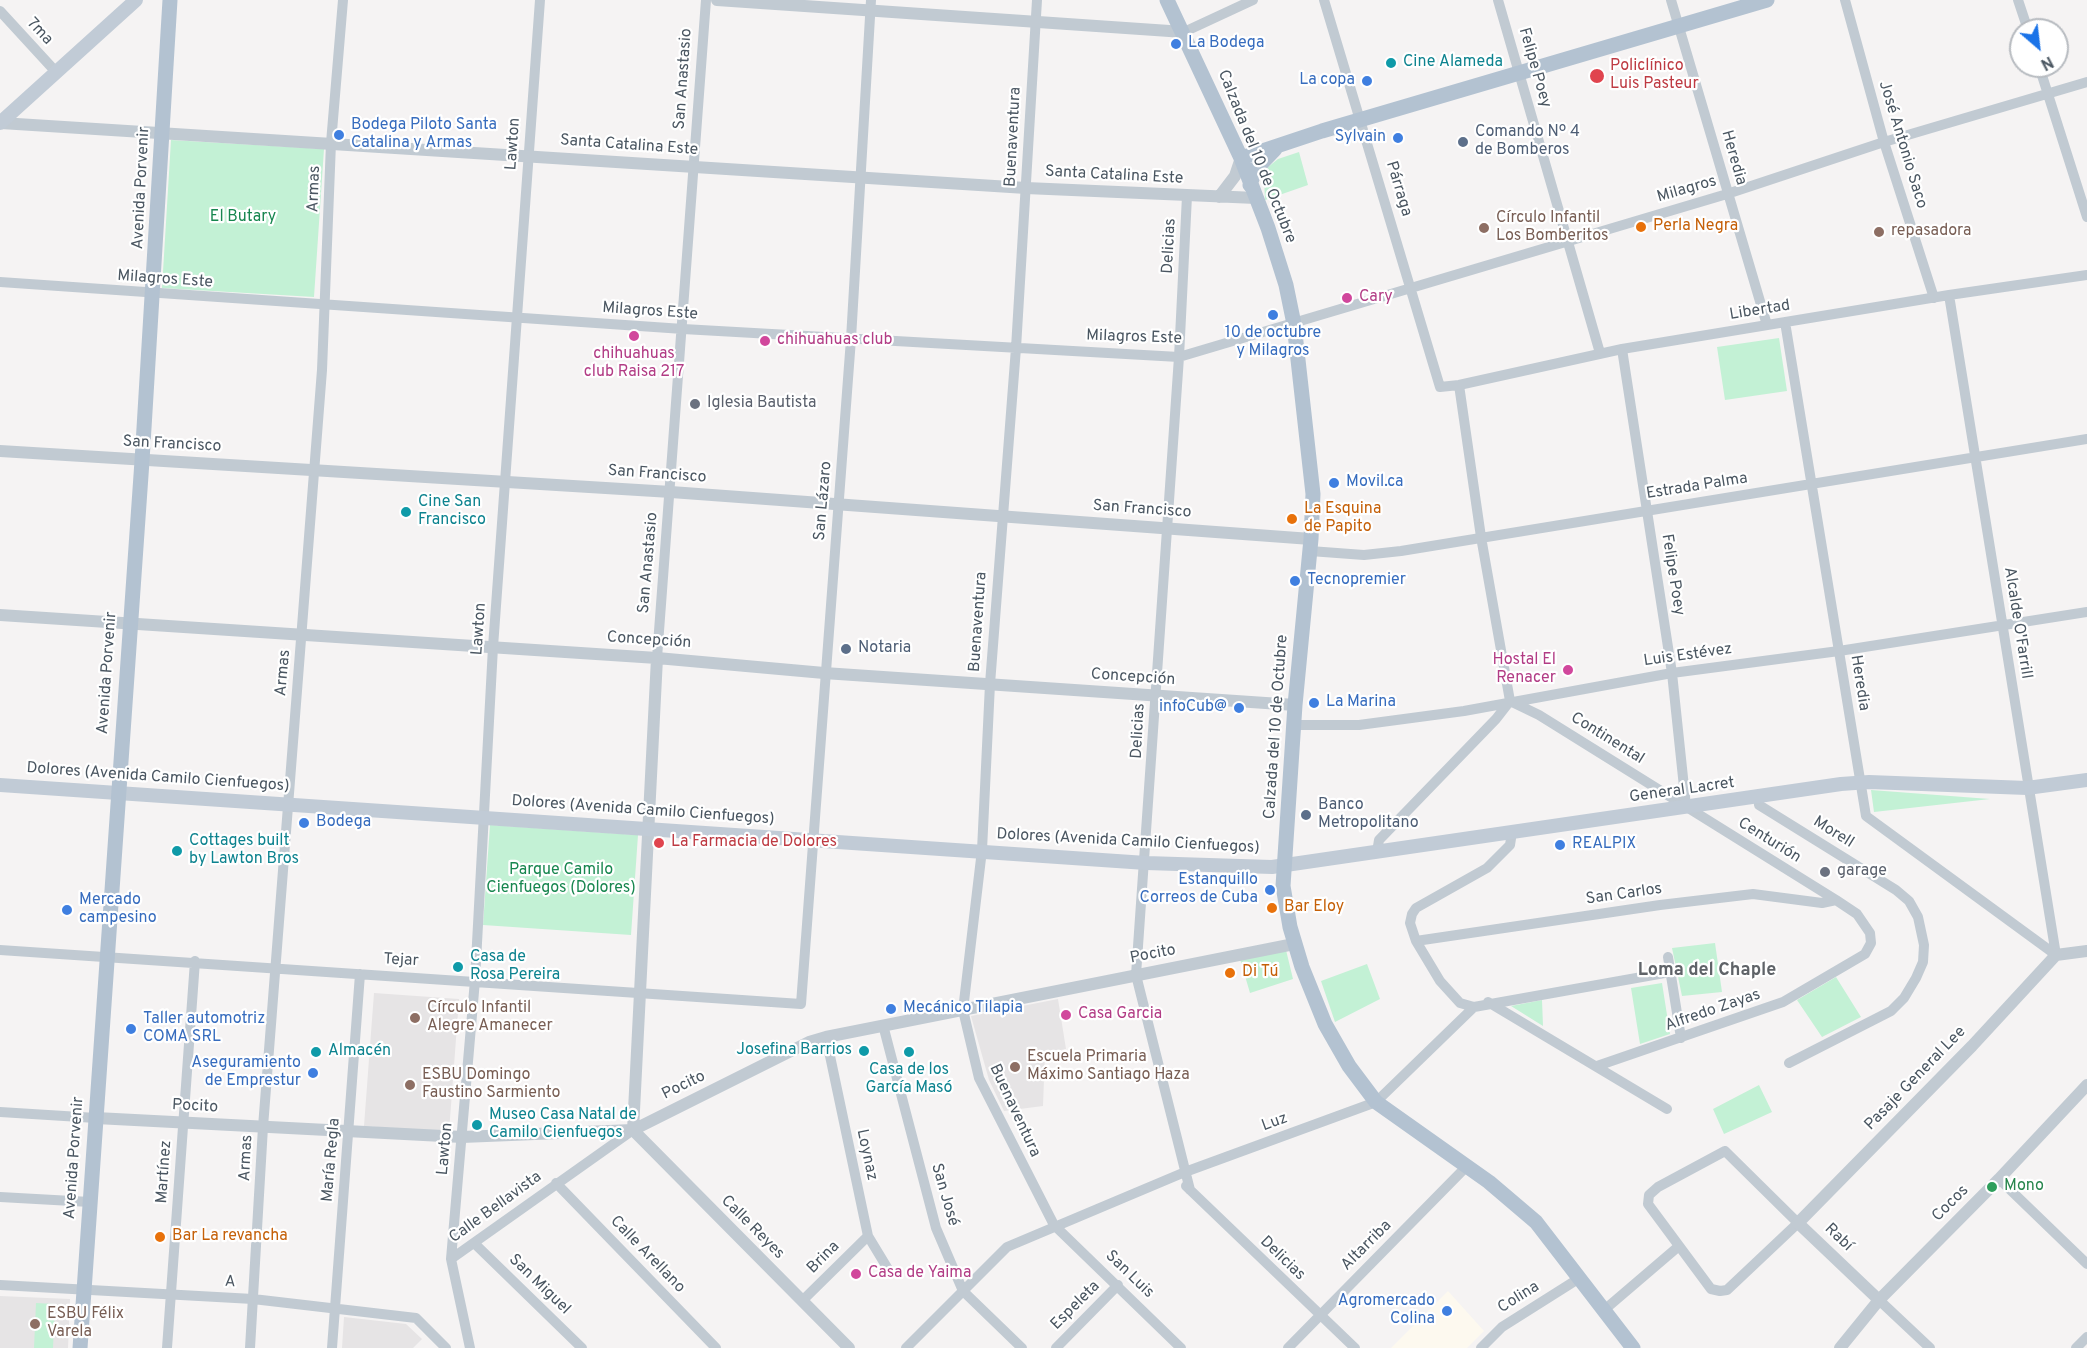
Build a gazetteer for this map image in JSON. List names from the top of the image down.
{
  "streets": {
    "main road": [
      "Calzada del 10 de Octubre",
      "Avenida Porvenir",
      "Dolores (Avenida Camilo Cienfuegos)",
      "General Lacret"
    ],
    "street": [
      "7ma",
      "Felipe Poey",
      "San Anastasio",
      "Buenaventura",
      "Lawton",
      "José Antonio Saco",
      "Santa Catalina Este",
      "Heredia",
      "Armas",
      "Párraga",
      "Milagros",
      "Delicias",
      "Milagros Este",
      "Libertad",
      "San Francisco",
      "Estrada Palma",
      "San Lázaro",
      "Alcalde O'Farrill",
      "Concepción",
      "Luis Estévez",
      "Continental",
      "Morell",
      "Centurión",
      "San Carlos",
      "Pocito",
      "Tejar",
      "Alfredo Zayas",
      "Pasaje General Lee",
      "Luz",
      "Loynaz",
      "María Regla",
      "Martínez",
      "San José",
      "Cocos",
      "Calle Bellavista",
      "Calle Reyes",
      "Rabí",
      "Altarriba",
      "Calle Arellano",
      "Brina",
      "San Luis",
      "A",
      "San Miguel",
      "Colina",
      "Espeleta"
    ]
  },
  "crossings": [
    ["Felipe Poey", "Milagros"],
    ["Felipe Poey", "Libertad"],
    ["Felipe Poey", "Estrada Palma"],
    ["Felipe Poey", "Luis Estévez"],
    ["Felipe Poey", "Continental"],
    ["Felipe Poey", "General Lacret"],
    ["Felipe Poey", "Centurión"],
    ["San Anastasio", "Santa Catalina Este"],
    ["San Anastasio", "Milagros Este"],
    ["San Anastasio", "San Francisco"],
    ["San Anastasio", "Concepción"],
    ["San Anastasio", "Dolores (Avenida Camilo Cienfuegos)"],
    ["San Anastasio", "Pocito"],
    ["San Anastasio", "Tejar"],
    ["San Anastasio", "Calle Bellavista"],
    ["San Anastasio", "Calle Reyes"],
    ["Buenaventura", "Santa Catalina Este"],
    ["Buenaventura", "Milagros Este"],
    ["Buenaventura", "San Francisco"],
    ["Buenaventura", "Concepción"],
    ["Buenaventura", "Dolores (Avenida Camilo Cienfuegos)"],
    ["Buenaventura", "Pocito"],
    ["Buenaventura", "Luz"],
    ["Buenaventura", "San Luis"],
    ["Lawton", "Santa Catalina Este"],
    ["Lawton", "Milagros Este"],
    ["Lawton", "San Francisco"],
    ["Lawton", "Concepción"],
    ["Lawton", "Dolores (Avenida Camilo Cienfuegos)"],
    ["Lawton", "Pocito"],
    ["Lawton", "Tejar"],
    ["Lawton", "Calle Bellavista"],
    ["José Antonio Saco", "Milagros"],
    ["José Antonio Saco", "Libertad"],
    ["Santa Catalina Este", "Calzada del 10 de Octubre"],
    ["Santa Catalina Este", "Avenida Porvenir"],
    ["Santa Catalina Este", "Armas"],
    ["Santa Catalina Este", "Delicias"],
    ["Santa Catalina Este", "San Lázaro"],
    ["Calzada del 10 de Octubre", "Milagros"],
    ["Calzada del 10 de Octubre", "Milagros Este"],
    ["Calzada del 10 de Octubre", "San Francisco"],
    ["Calzada del 10 de Octubre", "Estrada Palma"],
    ["Calzada del 10 de Octubre", "Concepción"],
    ["Calzada del 10 de Octubre", "Luis Estévez"],
    ["Calzada del 10 de Octubre", "Dolores (Avenida Camilo Cienfuegos)"],
    ["Calzada del 10 de Octubre", "General Lacret"],
    ["Calzada del 10 de Octubre", "Pocito"],
    ["Calzada del 10 de Octubre", "Luz"],
    ["Calzada del 10 de Octubre", "Altarriba"],
    ["Calzada del 10 de Octubre", "Colina"],
    ["Heredia", "Milagros"],
    ["Heredia", "Libertad"],
    ["Heredia", "Estrada Palma"],
    ["Heredia", "Alcalde O'Farrill"],
    ["Heredia", "Luis Estévez"],
    ["Heredia", "General Lacret"],
    ["Heredia", "Pasaje General Lee"],
    ["Avenida Porvenir", "Milagros Este"],
    ["Avenida Porvenir", "San Francisco"],
    ["Avenida Porvenir", "Concepción"],
    ["Avenida Porvenir", "Dolores (Avenida Camilo Cienfuegos)"],
    ["Avenida Porvenir", "Pocito"],
    ["Avenida Porvenir", "Tejar"],
    ["Avenida Porvenir", "A"],
    ["Armas", "Milagros Este"],
    ["Armas", "San Francisco"],
    ["Armas", "Concepción"],
    ["Armas", "Dolores (Avenida Camilo Cienfuegos)"],
    ["Armas", "Pocito"],
    ["Armas", "Tejar"],
    ["Armas", "A"],
    ["Párraga", "Milagros"],
    ["Párraga", "Libertad"],
    ["Milagros", "Milagros Este"],
    ["Delicias", "Milagros Este"],
    ["Delicias", "San Francisco"],
    ["Delicias", "Concepción"],
    ["Delicias", "Dolores (Avenida Camilo Cienfuegos)"],
    ["Delicias", "Pocito"],
    ["Delicias", "Luz"],
    ["Delicias", "Altarriba"],
    ["Milagros Este", "San Lázaro"],
    ["Libertad", "Alcalde O'Farrill"],
    ["San Francisco", "Estrada Palma"],
    ["San Francisco", "San Lázaro"],
    ["Estrada Palma", "Alcalde O'Farrill"],
    ["San Lázaro", "Concepción"],
    ["San Lázaro", "Dolores (Avenida Camilo Cienfuegos)"],
    ["San Lázaro", "Tejar"],
    ["Alcalde O'Farrill", "Luis Estévez"],
    ["Alcalde O'Farrill", "General Lacret"],
    ["Alcalde O'Farrill", "Pasaje General Lee"],
    ["Luis Estévez", "Continental"],
    ["Continental", "General Lacret"],
    ["Continental", "Centurión"],
    ["Dolores (Avenida Camilo Cienfuegos)", "General Lacret"],
    ["General Lacret", "Morell"],
    ["General Lacret", "Centurión"],
    ["Centurión", "San Carlos"],
    ["Centurión", "Alfredo Zayas"],
    ["San Carlos", "Alfredo Zayas"],
    ["Pocito", "Loynaz"],
    ["Pocito", "María Regla"],
    ["Pocito", "Martínez"],
    ["Pocito", "San José"],
    ["Pocito", "Calle Bellavista"],
    ["Pocito", "Calle Reyes"],
    ["Tejar", "María Regla"],
    ["Tejar", "Martínez"],
    ["Pasaje General Lee", "Rabí"],
    ["Luz", "San José"],
    ["Luz", "San Luis"],
    ["Loynaz", "Brina"],
    ["María Regla", "A"],
    ["Martínez", "A"],
    ["Cocos", "Rabí"],
    ["Calle Bellavista", "Calle Reyes"],
    ["Calle Bellavista", "Calle Arellano"],
    ["Calle Bellavista", "San Miguel"],
    ["Calle Reyes", "Brina"],
    ["San Luis", "Espeleta"]
  ],
  "districts": ["Loma del Chaple"],
  "parks": ["El Butary", "Parque Camilo Cienfuegos (Dolores)"],
  "places": [
    "La Bodega",
    "Cine Alameda",
    "Policlínico Luis Pasteur",
    "La copa",
    "Bodega Piloto Santa Catalina y Armas",
    "Sylvain",
    "Comando Nº 4 de Bomberos",
    "Perla Negra",
    "Círculo Infantil Los Bomberitos",
    "repasadora",
    "Cary",
    "10 de octubre y Milagros",
    "chihuahuas club Raisa 217",
    "chihuahuas club",
    "Iglesia Bautista",
    "Movil.ca",
    "Cine San Francisco",
    "La Esquina de Papito",
    "Tecnopremier",
    "Notaria",
    "Hostal El Renacer",
    "La Marina",
    "infoCub@",
    "Banco Metropolitano",
    "Bodega",
    "La Farmacia de Dolores",
    "REALPIX",
    "Cottages built by Lawton Bros",
    "garage",
    "Estanquillo Correos de Cuba",
    "Bar Eloy",
    "Mercado campesino",
    "Casa de Rosa Pereira",
    "Di Tú",
    "Mecánico Tilapia",
    "Casa Garcia",
    "Círculo Infantil Alegre Amanecer",
    "Taller automotriz COMA SRL",
    "Josefina Barrios",
    "Almacén",
    "Casa de los García Masó",
    "Escuela Primaria Máximo Santiago Haza",
    "Aseguramiento de Emprestur",
    "ESBU Domingo Faustino Sarmiento",
    "Museo Casa Natal de Camilo Cienfuegos",
    "Mono",
    "Bar La revancha",
    "Casa de Yaima",
    "Agromercado Colina",
    "ESBU Félix Varela"
  ],
  "north": "bottom right"
}
